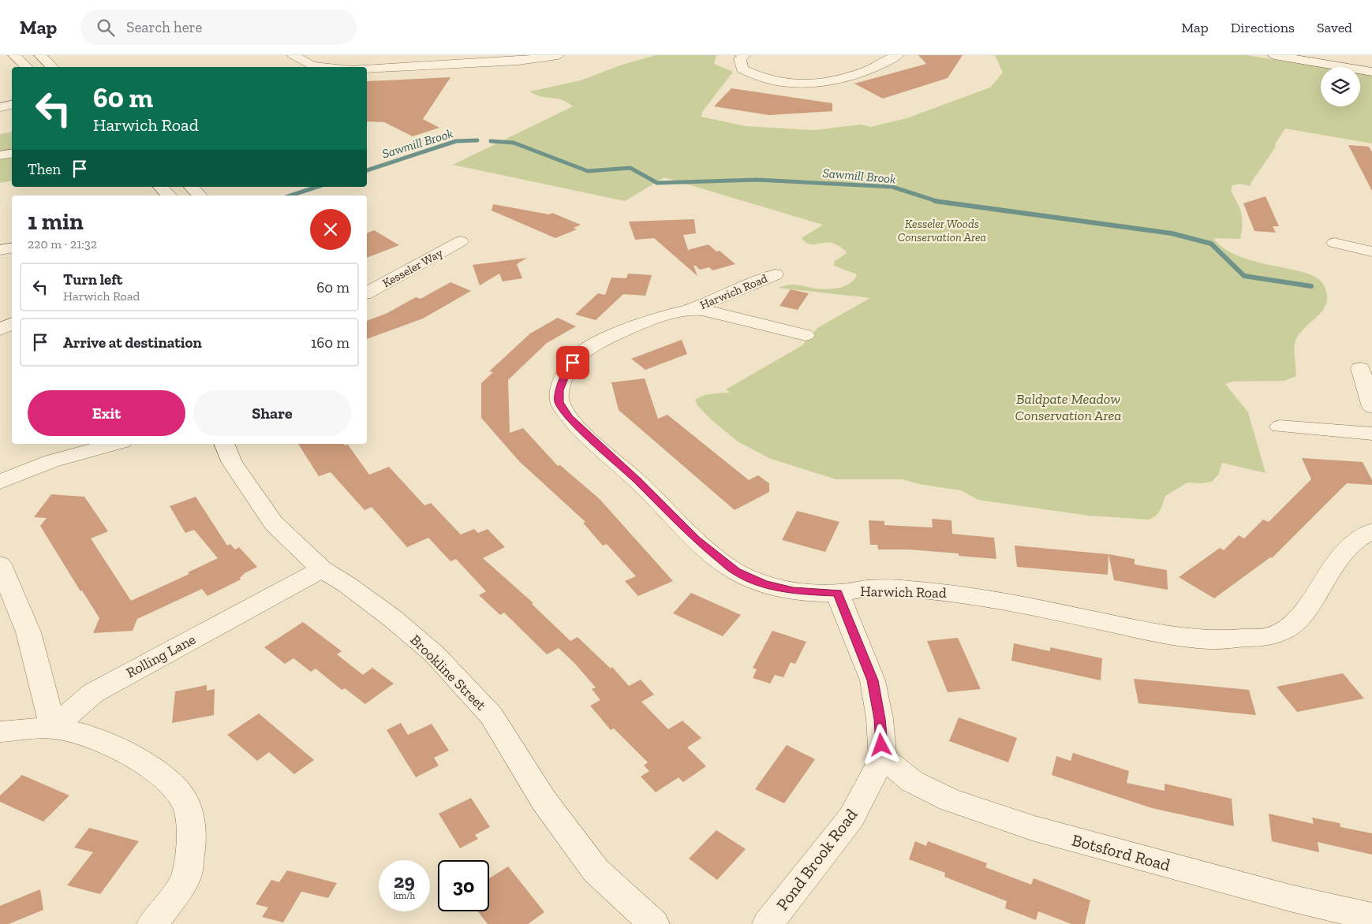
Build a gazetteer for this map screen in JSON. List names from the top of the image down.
{
  "streets": {
    "street": [
      "Kesseler Way",
      "Harwich Road",
      "Rolling Lane",
      "Brookline Street",
      "Botsford Road",
      "Pond Brook Road"
    ]
  },
  "crossings": [
    ["Rolling Lane", "Brookline Street"],
    ["Botsford Road", "Pond Brook Road"]
  ],
  "water": ["Sawmill Brook"],
  "parks": ["Kesseler Woods Conservation Area", "Baldpate Meadow Conservation Area"],
  "page": {
    "header": "Map",
    "search": "Search here",
    "nav": ["Map", "Directions", "Saved"],
    "turn": ["60 m", "Harwich Road"],
    "then": "Then",
    "heading": ["1 min", "220 m · 21:32"],
    "list": [
      {
        "name": "Turn left",
        "note": "Harwich Road",
        "value": "60 m"
      },
      {
        "name": "Arrive at destination",
        "value": "160 m"
      }
    ],
    "buttons": ["Exit", "Share"],
    "speed": "29 km/h",
    "limit": "30"
  }
}
